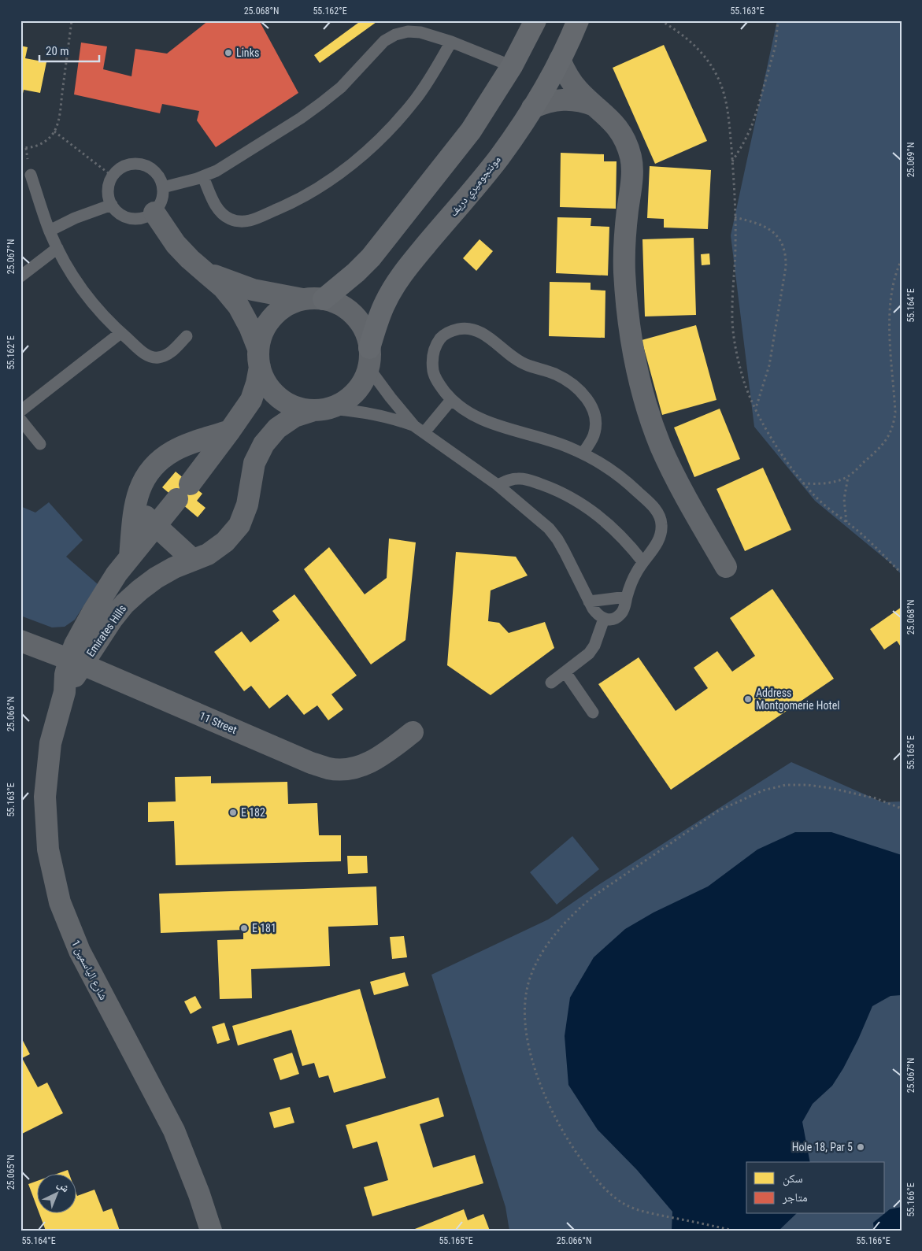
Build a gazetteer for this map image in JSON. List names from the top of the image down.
{
  "streets": {
    "street": [
      "مونتجوميري دريف",
      "Emirates Hills",
      "11 Street",
      "شارع الياسمين 1"
    ]
  },
  "crossings": [
    ["مونتجوميري دريف", "Emirates Hills"],
    ["Emirates Hills", "11 Street"],
    ["Emirates Hills", "شارع الياسمين 1"]
  ],
  "places": [
    "Links",
    "Address Montgomerie Hotel",
    "E 182",
    "E 181",
    "Hole 18, Par 5"
  ],
  "legend": ["سكن", "متاجر"],
  "scale_bar": "20 m",
  "north": "top right",
  "coordinates": [
    "25.068°N",
    "55.162°E",
    "55.163°E",
    "25.069°N",
    "25.067°N",
    "55.164°E",
    "25.066°N",
    "55.165°E",
    "25.065°N",
    "55.166°E"
  ]
}
